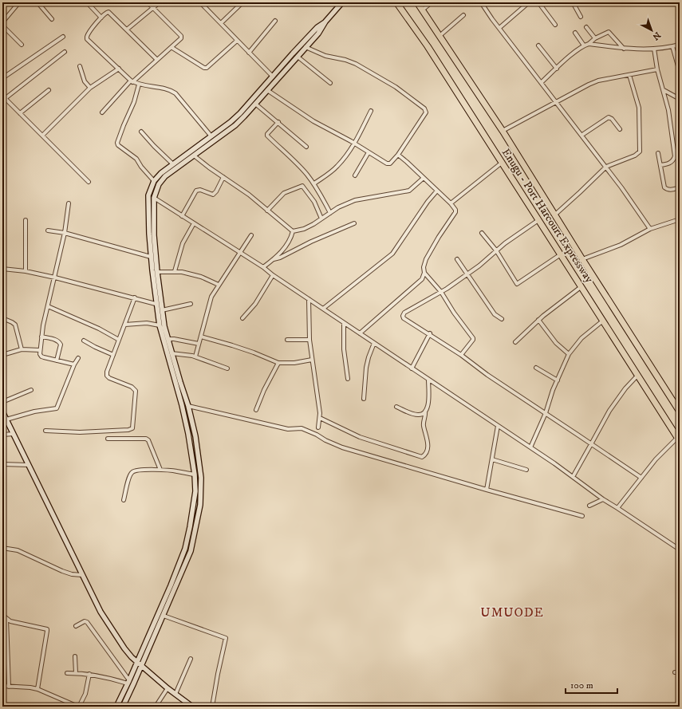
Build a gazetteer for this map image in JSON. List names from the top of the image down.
{
  "streets": {
    "highway": ["Enugu - Port Harcourt Expressway"]
  },
  "districts": ["UMUODE"],
  "scale_bar": "100 m",
  "north": "bottom right"
}
